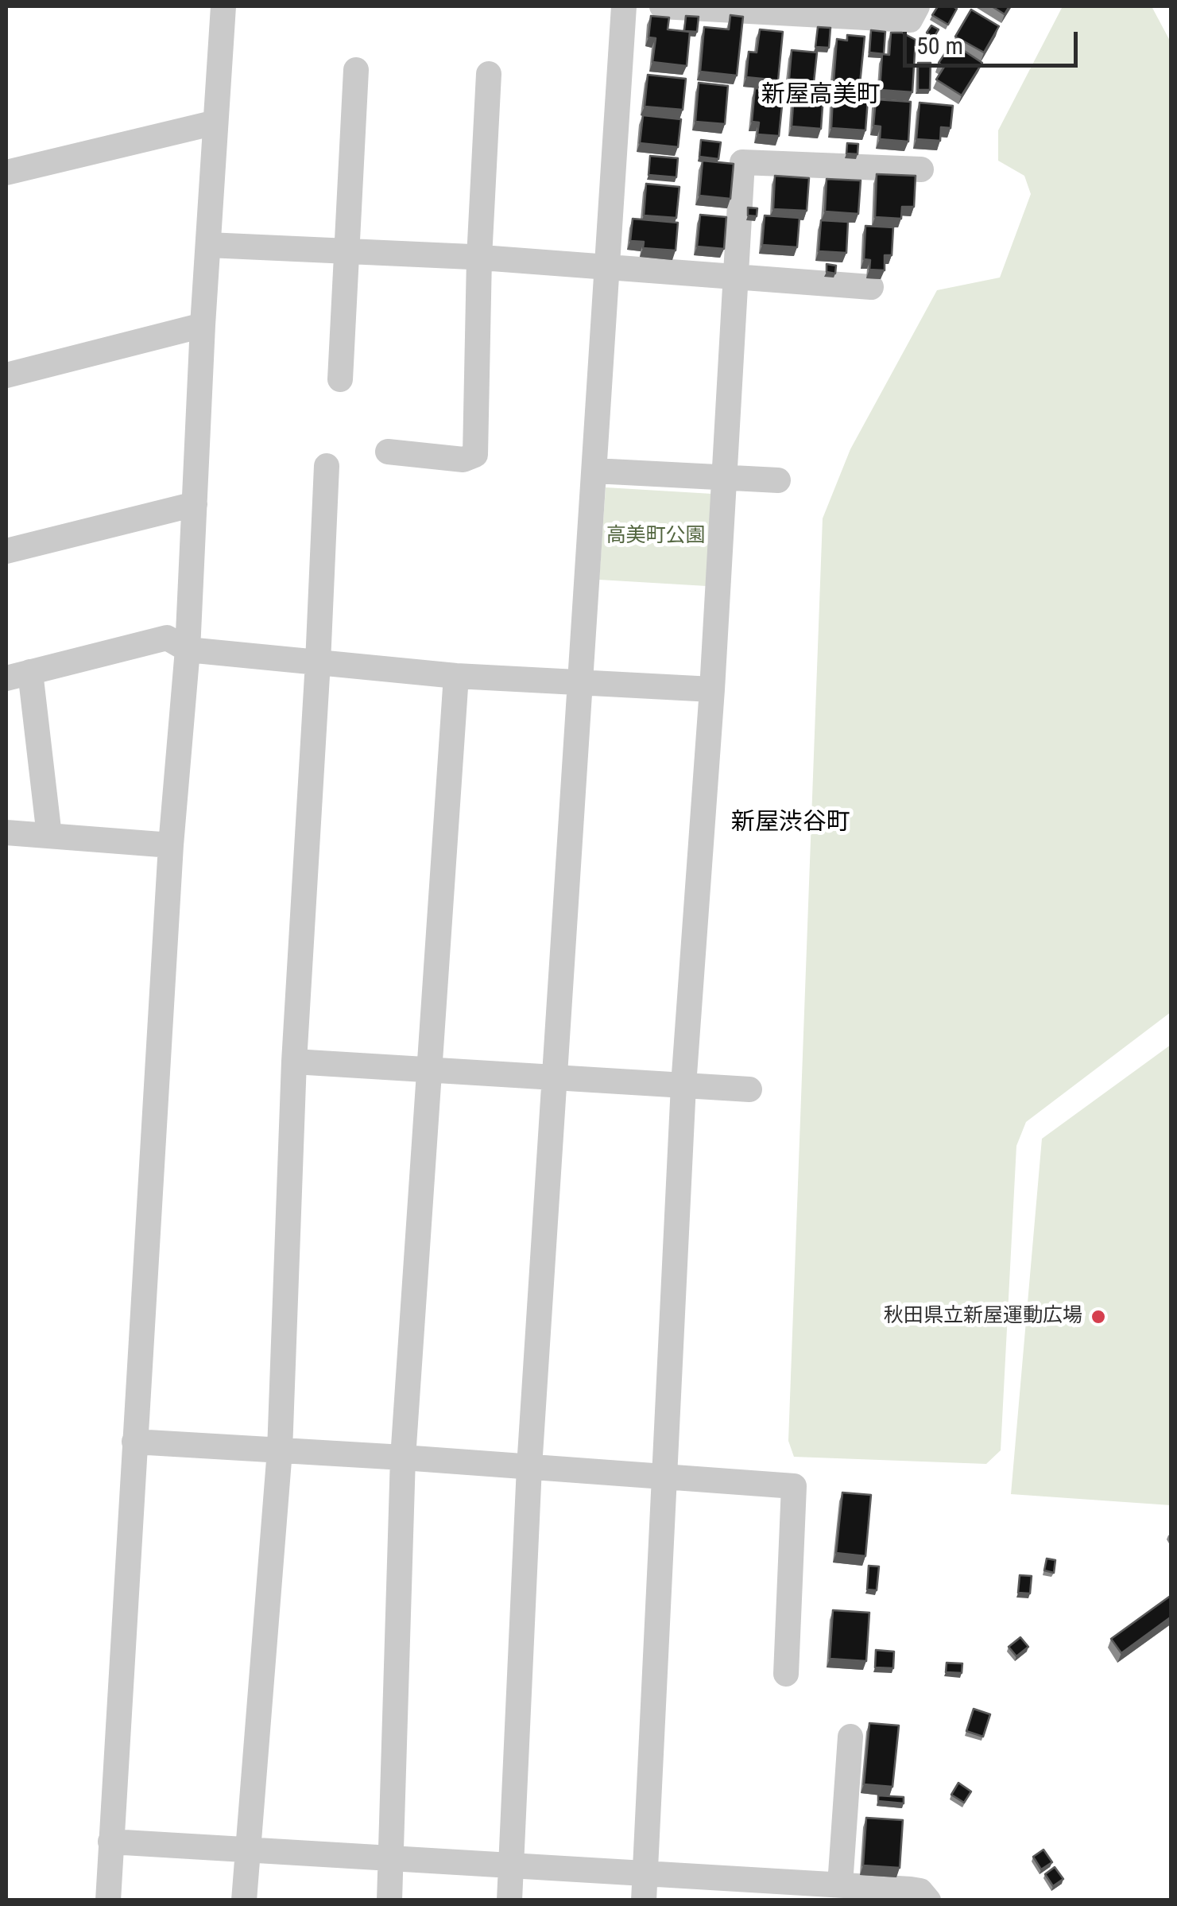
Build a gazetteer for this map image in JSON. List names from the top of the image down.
{
  "districts": ["新屋高美町", "新屋渋谷町"],
  "parks": ["高美町公園"],
  "places": ["秋田県立新屋運動広場"],
  "scale_bar": "50 m"
}
